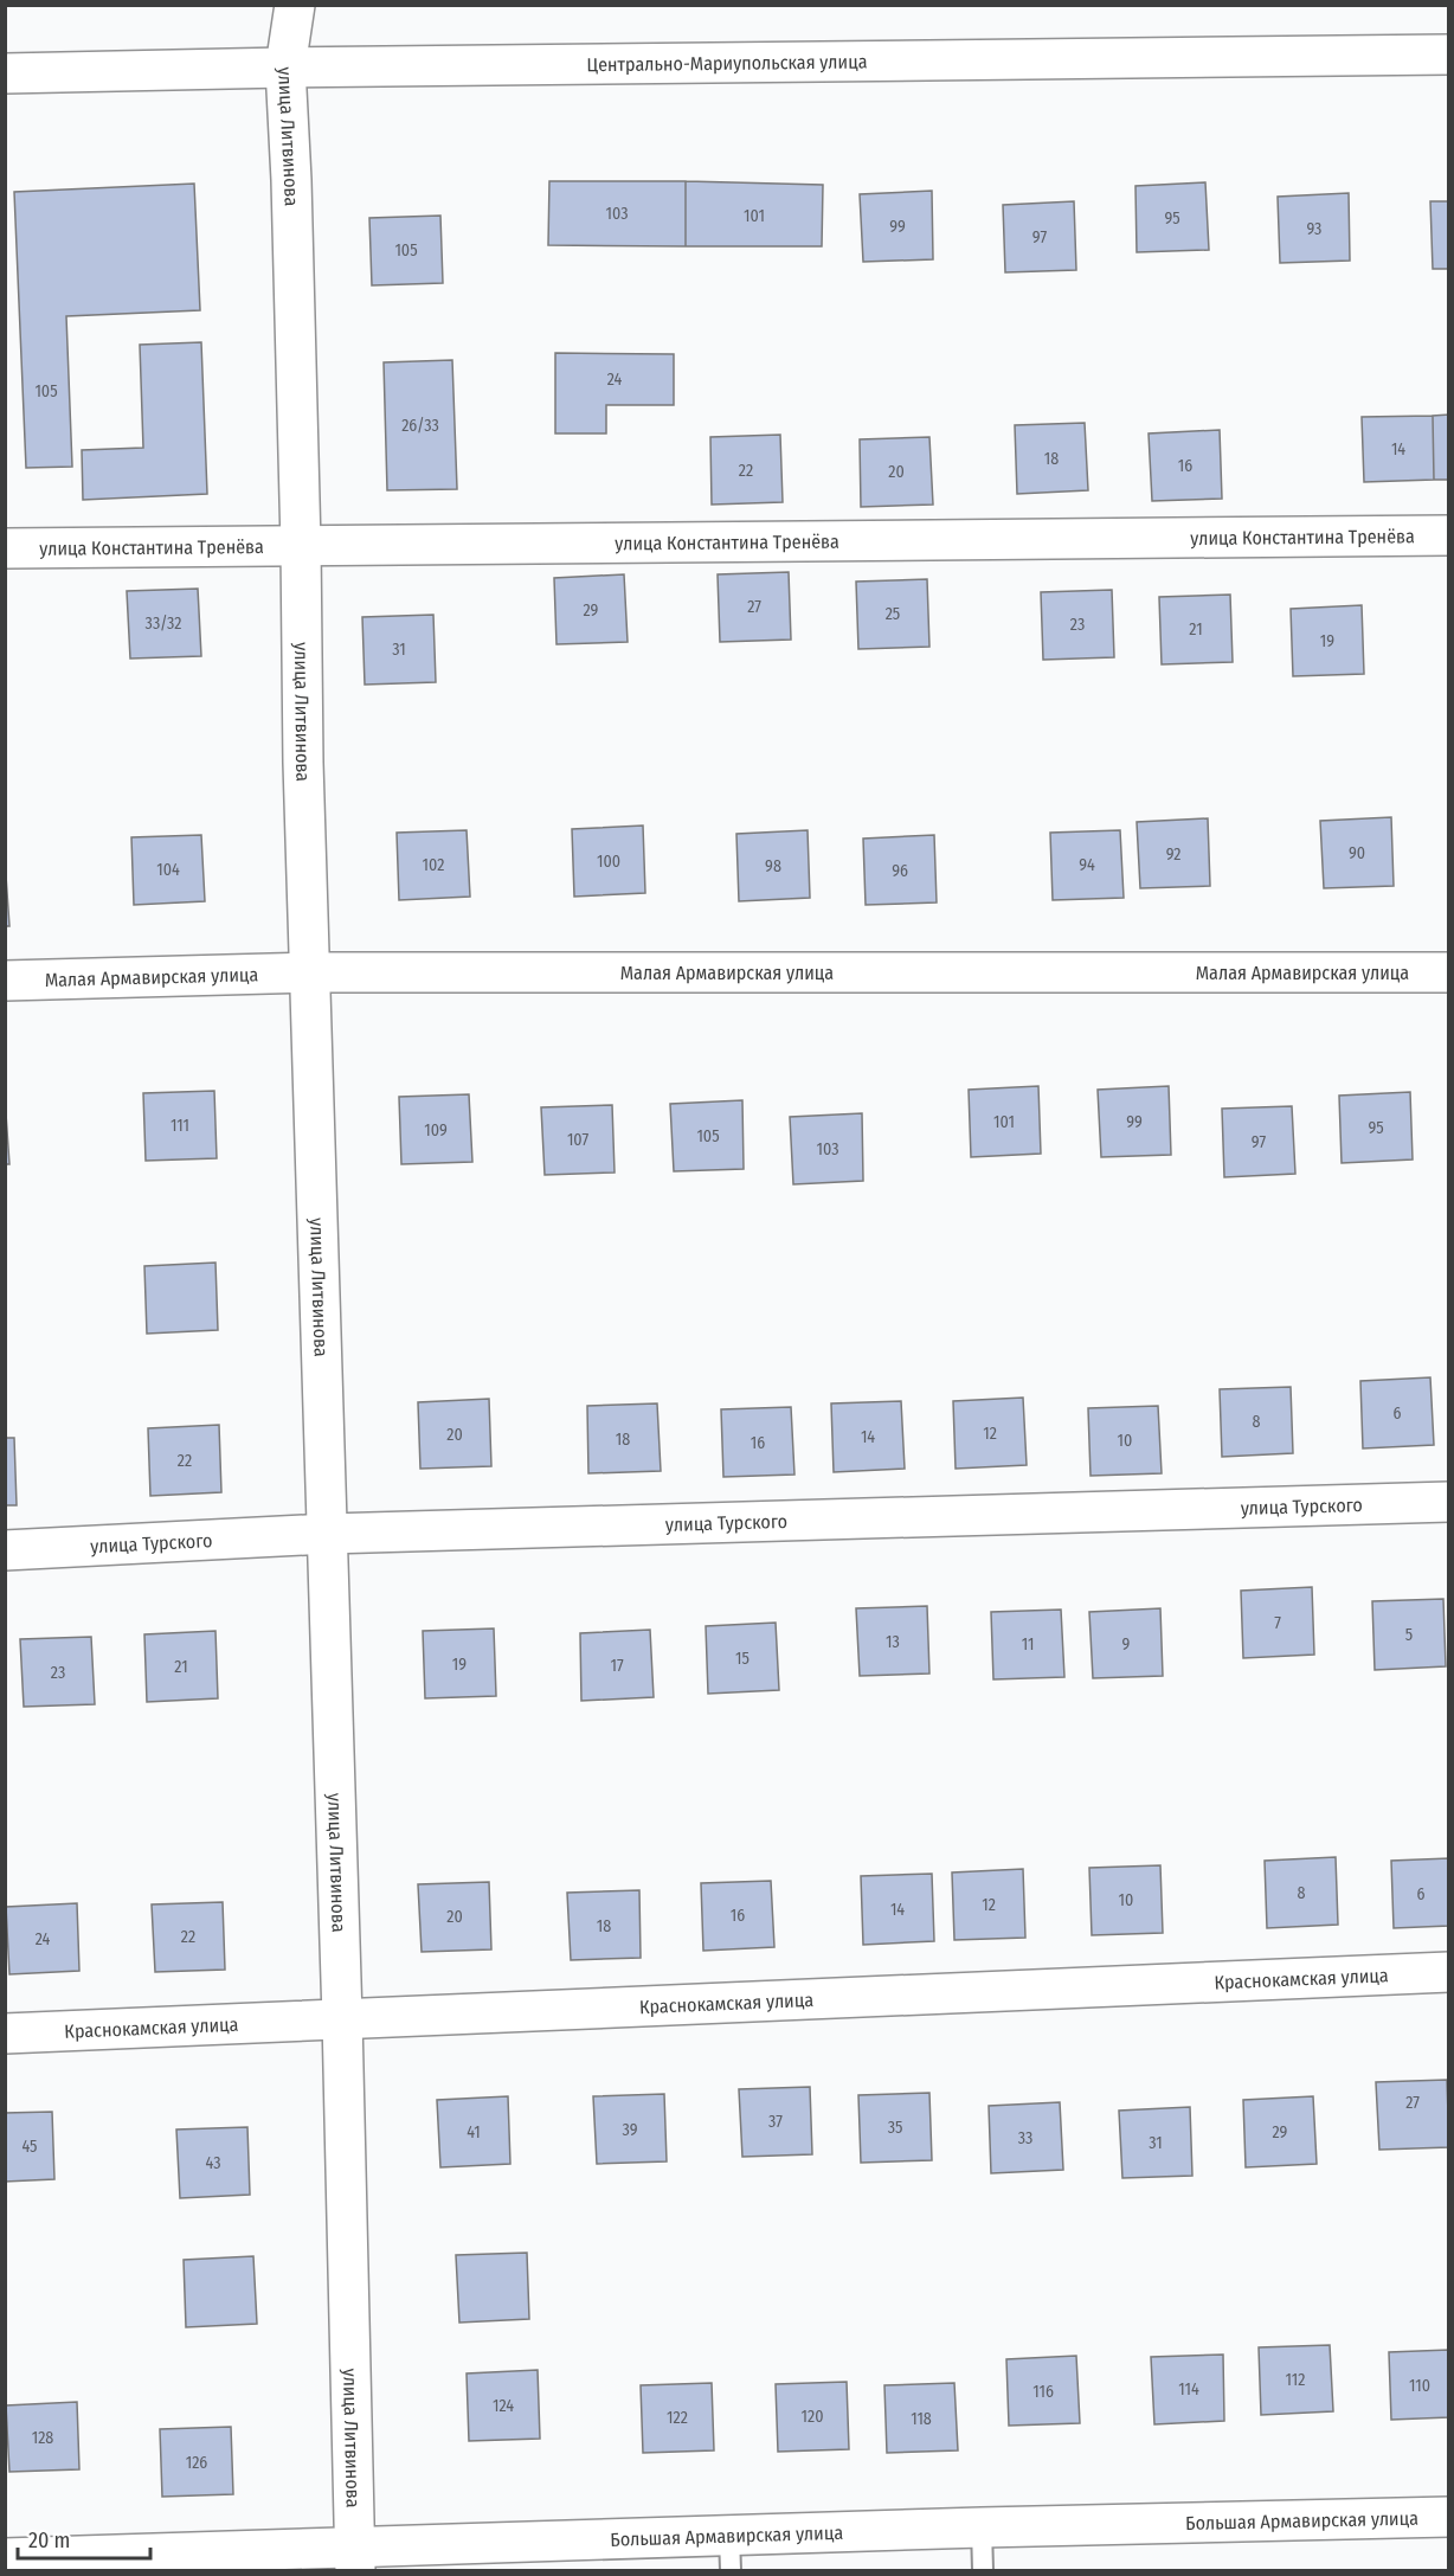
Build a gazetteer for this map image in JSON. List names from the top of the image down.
{
  "streets": {
    "street": [
      "Центрально-Мариупольская улица",
      "улица Литвинова",
      "улица Константина Тренёва",
      "Малая Армавирская улица",
      "улица Турского",
      "Краснокамская улица",
      "Большая Армавирская улица"
    ]
  },
  "crossings": [
    ["Центрально-Мариупольская улица", "улица Литвинова"],
    ["улица Литвинова", "улица Константина Тренёва"],
    ["улица Литвинова", "Малая Армавирская улица"],
    ["улица Литвинова", "улица Турского"],
    ["улица Литвинова", "Краснокамская улица"],
    ["улица Литвинова", "Большая Армавирская улица"]
  ],
  "house_numbers": [
    "103",
    "101",
    "95",
    "99",
    "93",
    "97",
    "105",
    "24",
    "105",
    "26/33",
    "14",
    "18",
    "16",
    "22",
    "20",
    "27",
    "29",
    "25",
    "33/32",
    "23",
    "21",
    "19",
    "31",
    "90",
    "92",
    "100",
    "102",
    "94",
    "98",
    "104",
    "96",
    "101",
    "99",
    "111",
    "95",
    "109",
    "105",
    "107",
    "97",
    "103",
    "6",
    "8",
    "12",
    "20",
    "14",
    "18",
    "10",
    "16",
    "22",
    "7",
    "5",
    "13",
    "11",
    "9",
    "15",
    "19",
    "17",
    "21",
    "23",
    "8",
    "6",
    "10",
    "12",
    "14",
    "16",
    "20",
    "18",
    "22",
    "24",
    "27",
    "37",
    "35",
    "39",
    "41",
    "29",
    "33",
    "31",
    "45",
    "43",
    "112",
    "110",
    "114",
    "116",
    "124",
    "120",
    "122",
    "118",
    "128",
    "126"
  ],
  "scale_bar": "20 m"
}
